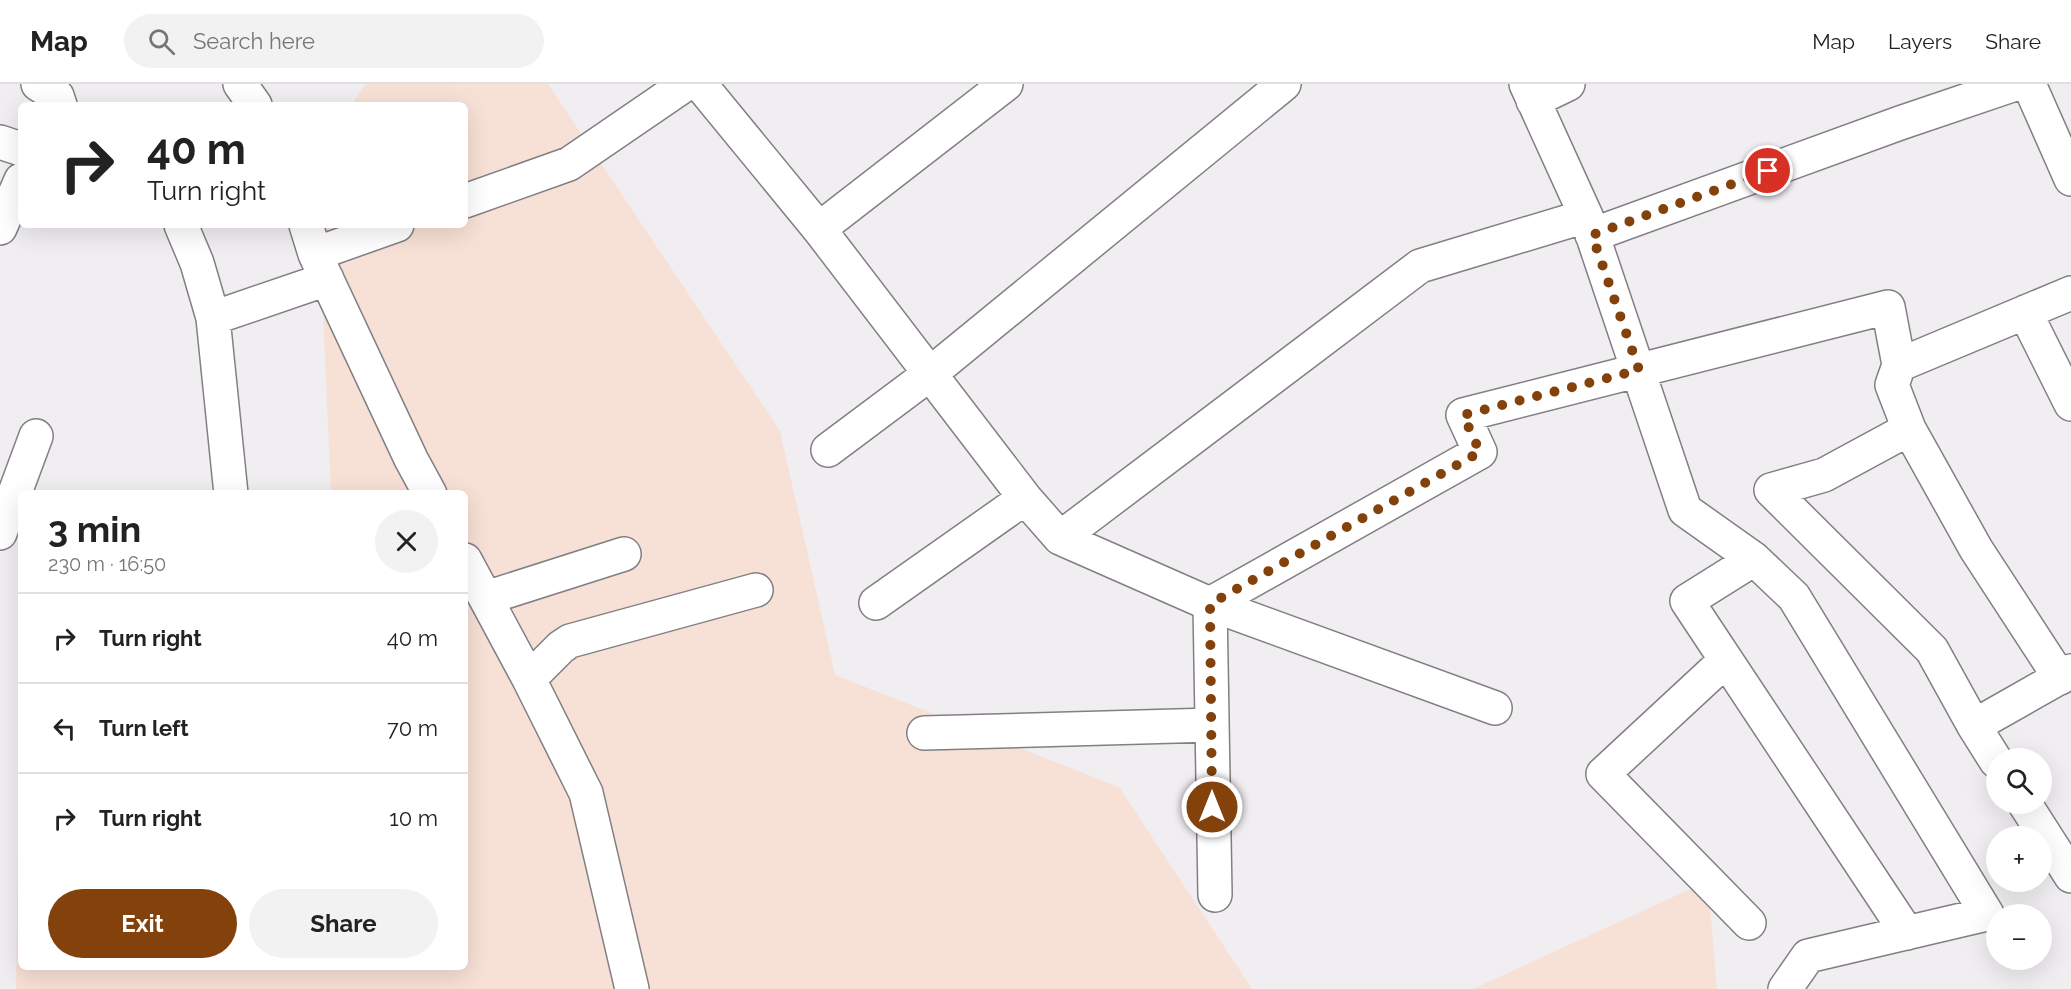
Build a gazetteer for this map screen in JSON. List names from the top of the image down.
{
  "page": {
    "header": "Map",
    "search": "Search here",
    "nav": ["Map", "Layers", "Share"],
    "turn": ["40 m", "Turn right"],
    "heading": ["3 min", "230 m · 16:50"],
    "list": [
      {
        "name": "Turn right",
        "value": "40 m"
      },
      {
        "name": "Turn left",
        "value": "70 m"
      },
      {
        "name": "Turn right",
        "value": "10 m"
      }
    ],
    "map_buttons": ["+", "−"],
    "buttons": ["Exit", "Share"]
  }
}
